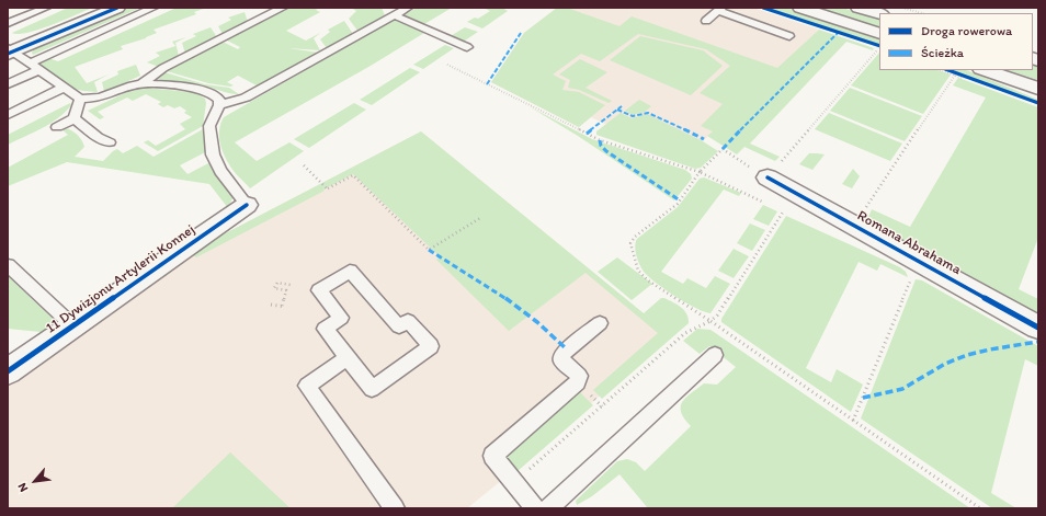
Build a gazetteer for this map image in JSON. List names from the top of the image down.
{
  "streets": {
    "street": ["Romana Abrahama", "11 Dywizjonu Artylerii Konnej"]
  },
  "legend": ["Droga rowerowa", "Ścieżka"],
  "north": "bottom left"
}
